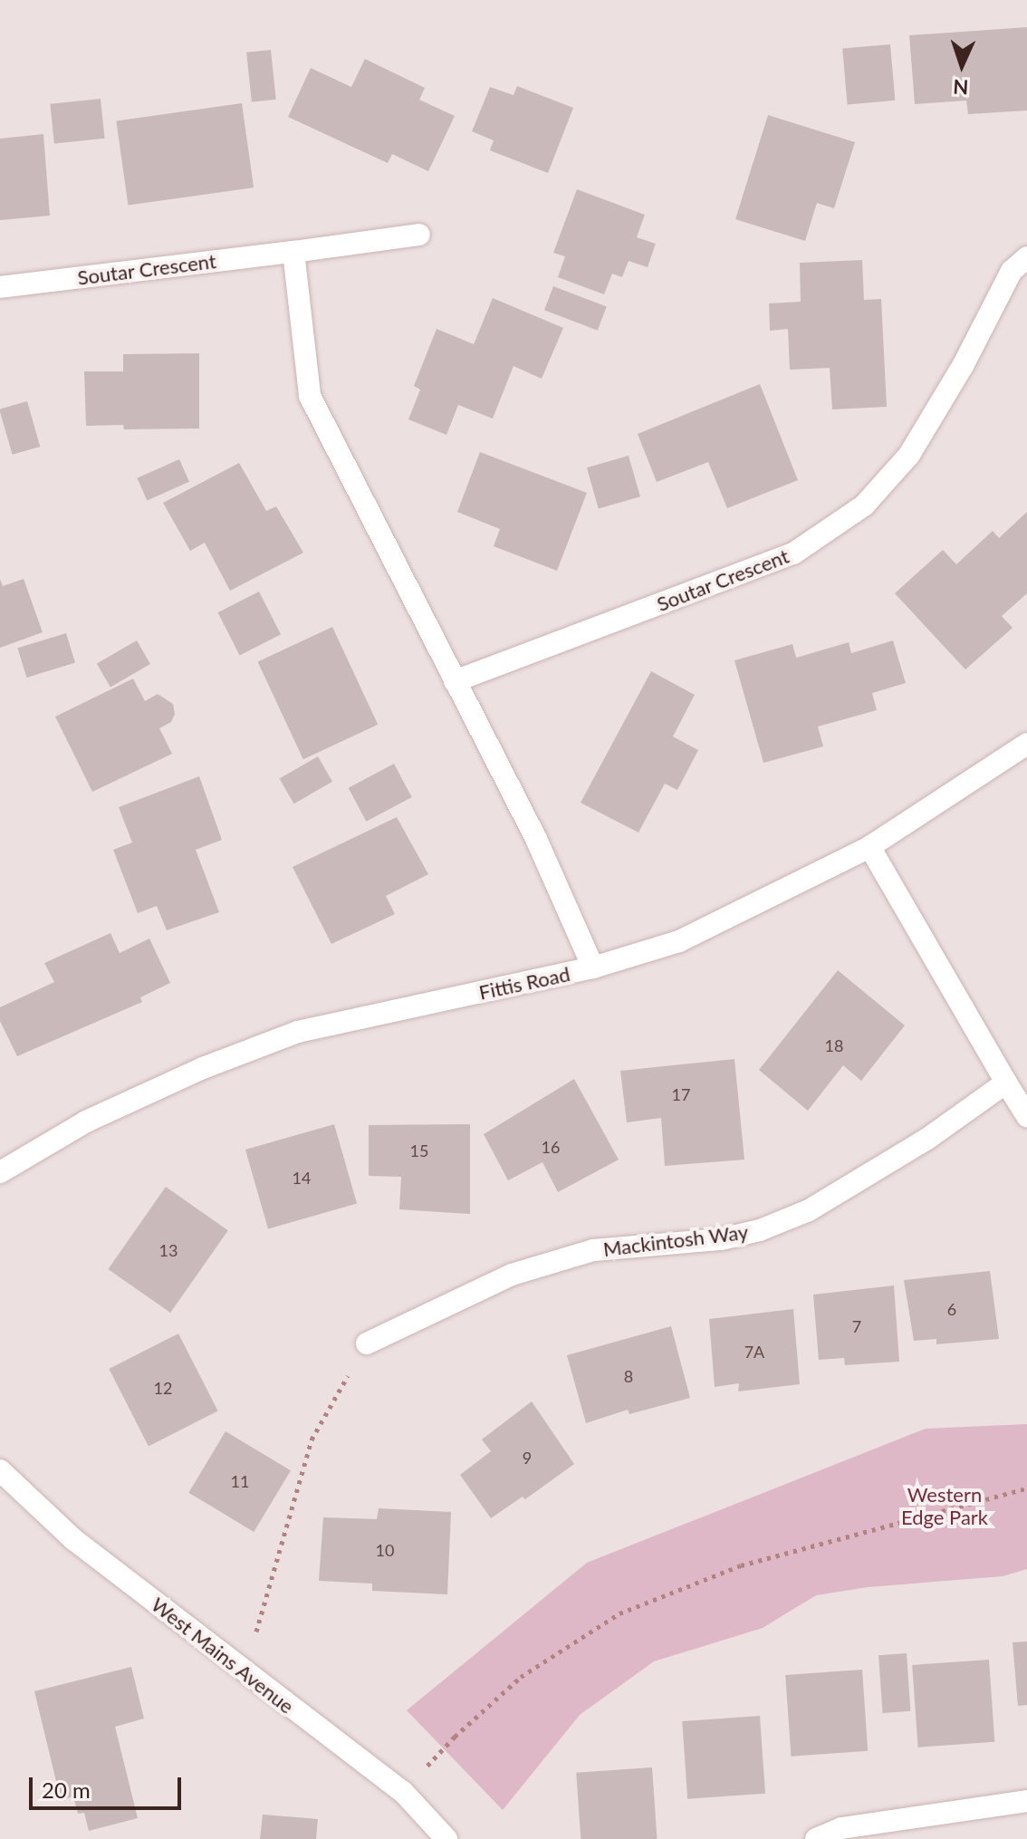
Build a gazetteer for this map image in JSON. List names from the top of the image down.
{
  "streets": {
    "street": [
      "Soutar Crescent",
      "Fittis Road",
      "Mackintosh Way",
      "West Mains Avenue"
    ]
  },
  "parks": ["Western Edge Park"],
  "house_numbers": [
    "18",
    "17",
    "16",
    "15",
    "14",
    "13",
    "6",
    "7",
    "7A",
    "8",
    "12",
    "9",
    "11",
    "10"
  ],
  "scale_bar": "20 m",
  "north": "bottom"
}
